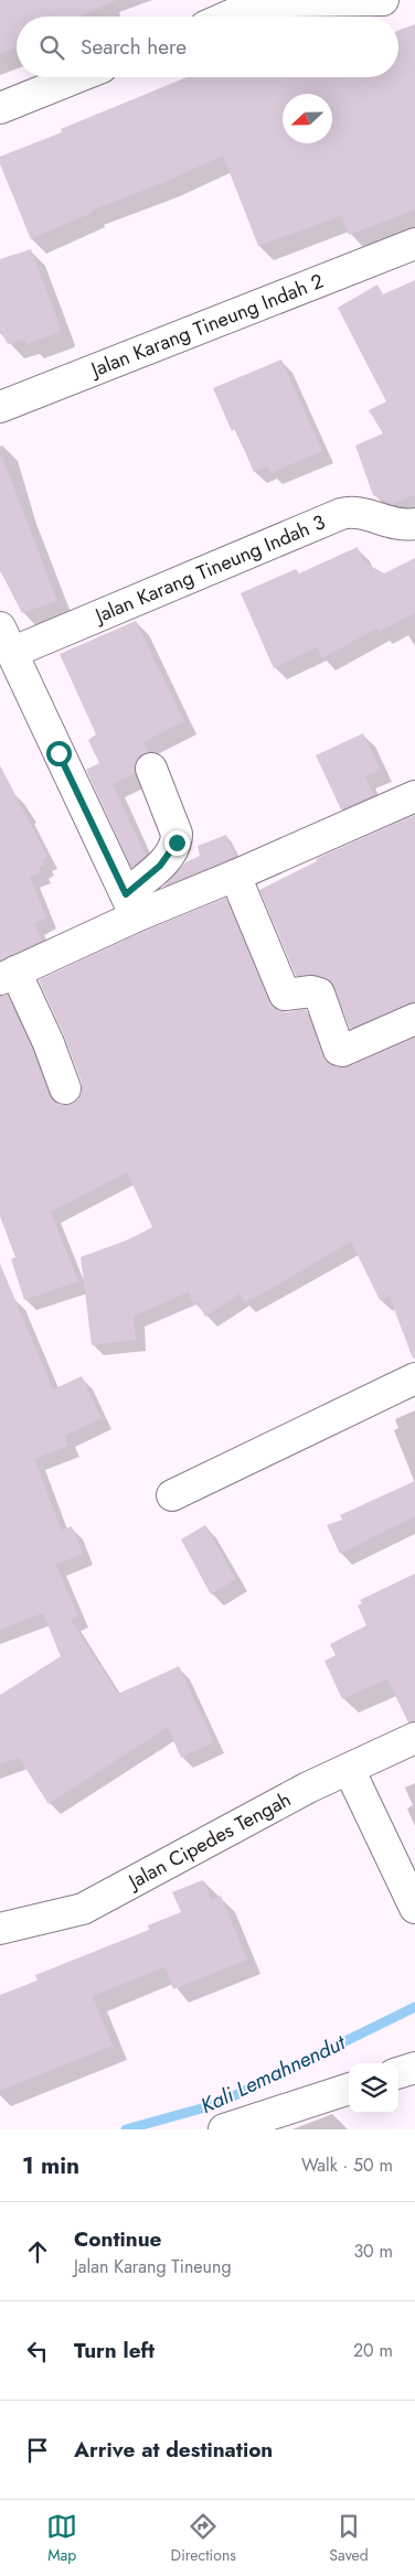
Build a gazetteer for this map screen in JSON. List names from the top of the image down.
{
  "streets": {
    "street": ["Jalan Karang Tineung Indah 2", "Jalan Karang Tineung Indah 3", "Jalan Cipedes Tengah"]
  },
  "water": ["Kali Lemahnendut"],
  "north": "left",
  "page": {
    "search": "Search here",
    "heading": ["1 min", "Walk · 50 m"],
    "list": [
      ["Continue", "Jalan Karang Tineung", "30 m"],
      ["Turn left", "20 m"],
      "Arrive at destination"
    ],
    "nav": ["Map", "Directions", "Saved"]
  }
}
